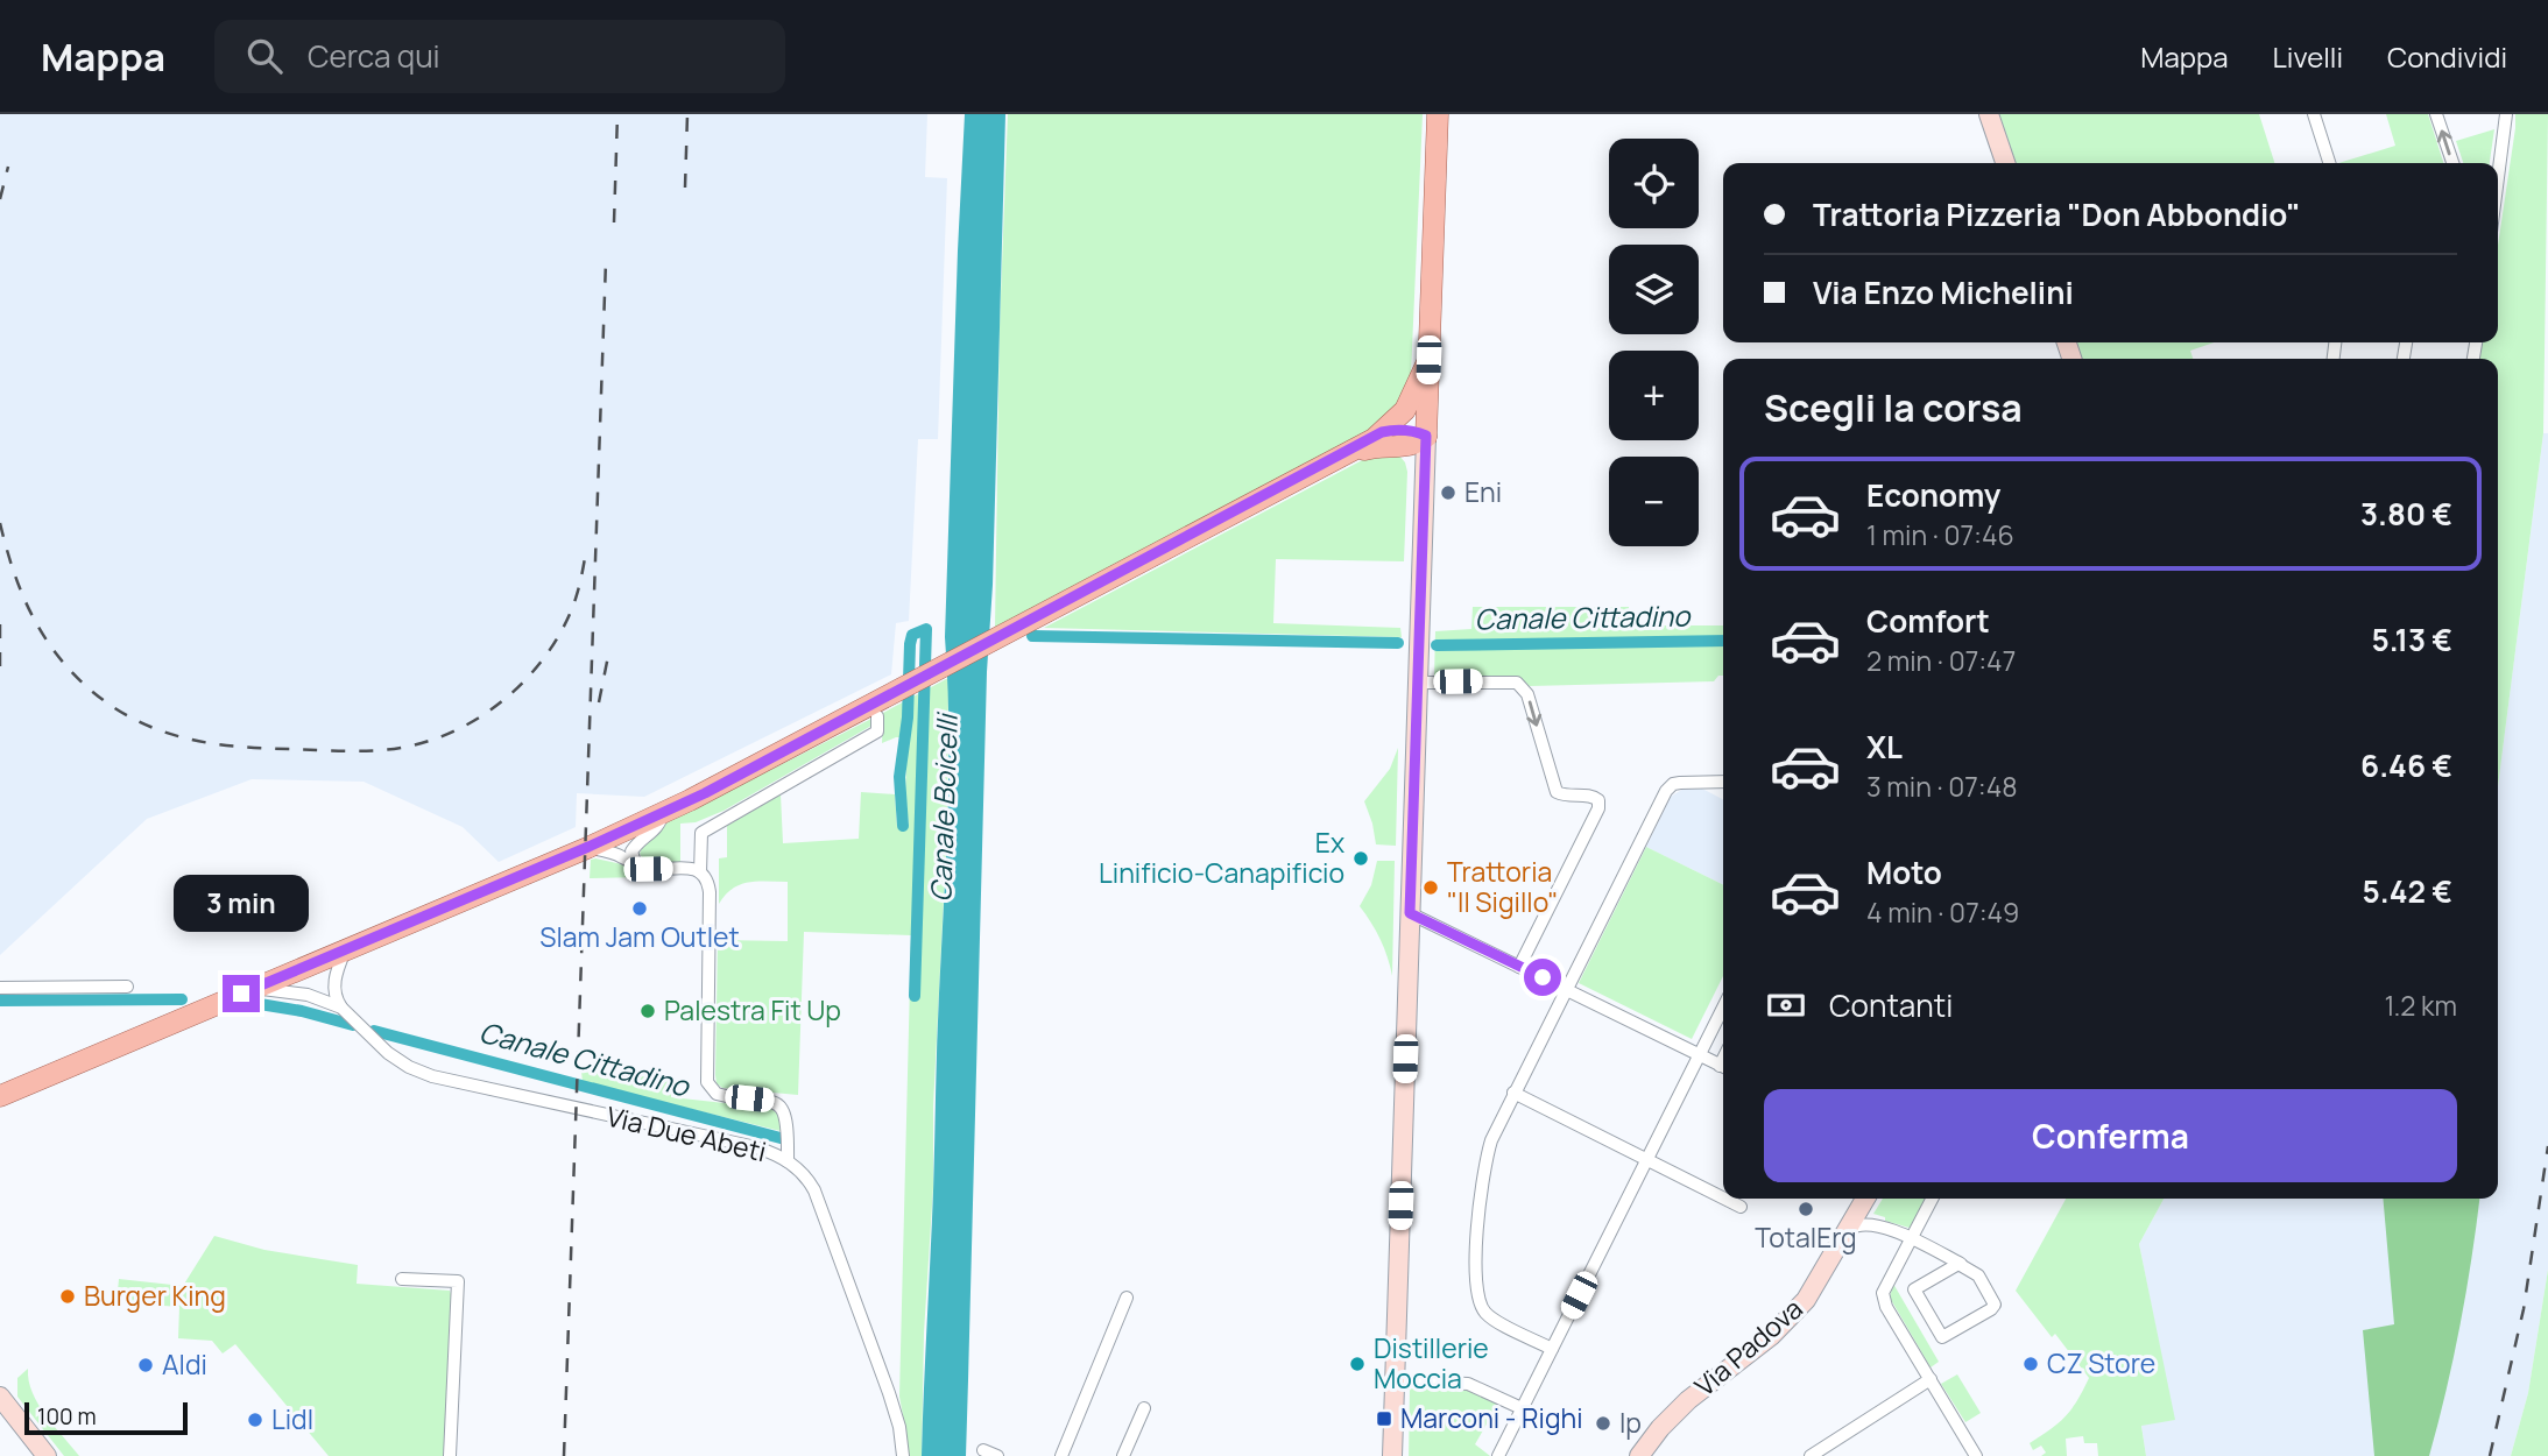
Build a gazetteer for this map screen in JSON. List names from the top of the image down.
{
  "streets": {
    "main road": ["Via Padova"],
    "street": ["Via Due Abeti"]
  },
  "water": ["Canale Cittadino", "Canale Boicelli"],
  "places": {
    "other": [
      "Eni",
      "Ex Linificio-Canapificio",
      "Trattoria \"Il Sigillo\"",
      "Slam Jam Outlet",
      "Palestra Fit Up",
      "TotalErg",
      "Burger King",
      "Distillerie Moccia",
      "CZ Store",
      "Aldi",
      "Lidl",
      "Ip"
    ],
    "transit": ["Marconi - Righi"]
  },
  "scale_bar": "100 m",
  "page": {
    "header": "Mappa",
    "search": "Cerca qui",
    "nav": ["Mappa", "Livelli", "Condividi"],
    "map_buttons": ["+", "−"],
    "banner": ["Trattoria Pizzeria \"Don Abbondio\"", "Via Enzo Michelini"],
    "heading": "Scegli la corsa",
    "list": [
      {
        "name": "Economy",
        "note": "1 min · 07:46",
        "value": "3.80 €"
      },
      {
        "name": "Comfort",
        "note": "2 min · 07:47",
        "value": "5.13 €"
      },
      {
        "name": "XL",
        "note": "3 min · 07:48",
        "value": "6.46 €"
      },
      {
        "name": "Moto",
        "note": "4 min · 07:49",
        "value": "5.42 €"
      }
    ],
    "bubble": "3 min",
    "pay": ["Contanti", "1.2 km"],
    "buttons": "Conferma",
    "scale": "100 m"
  }
}
